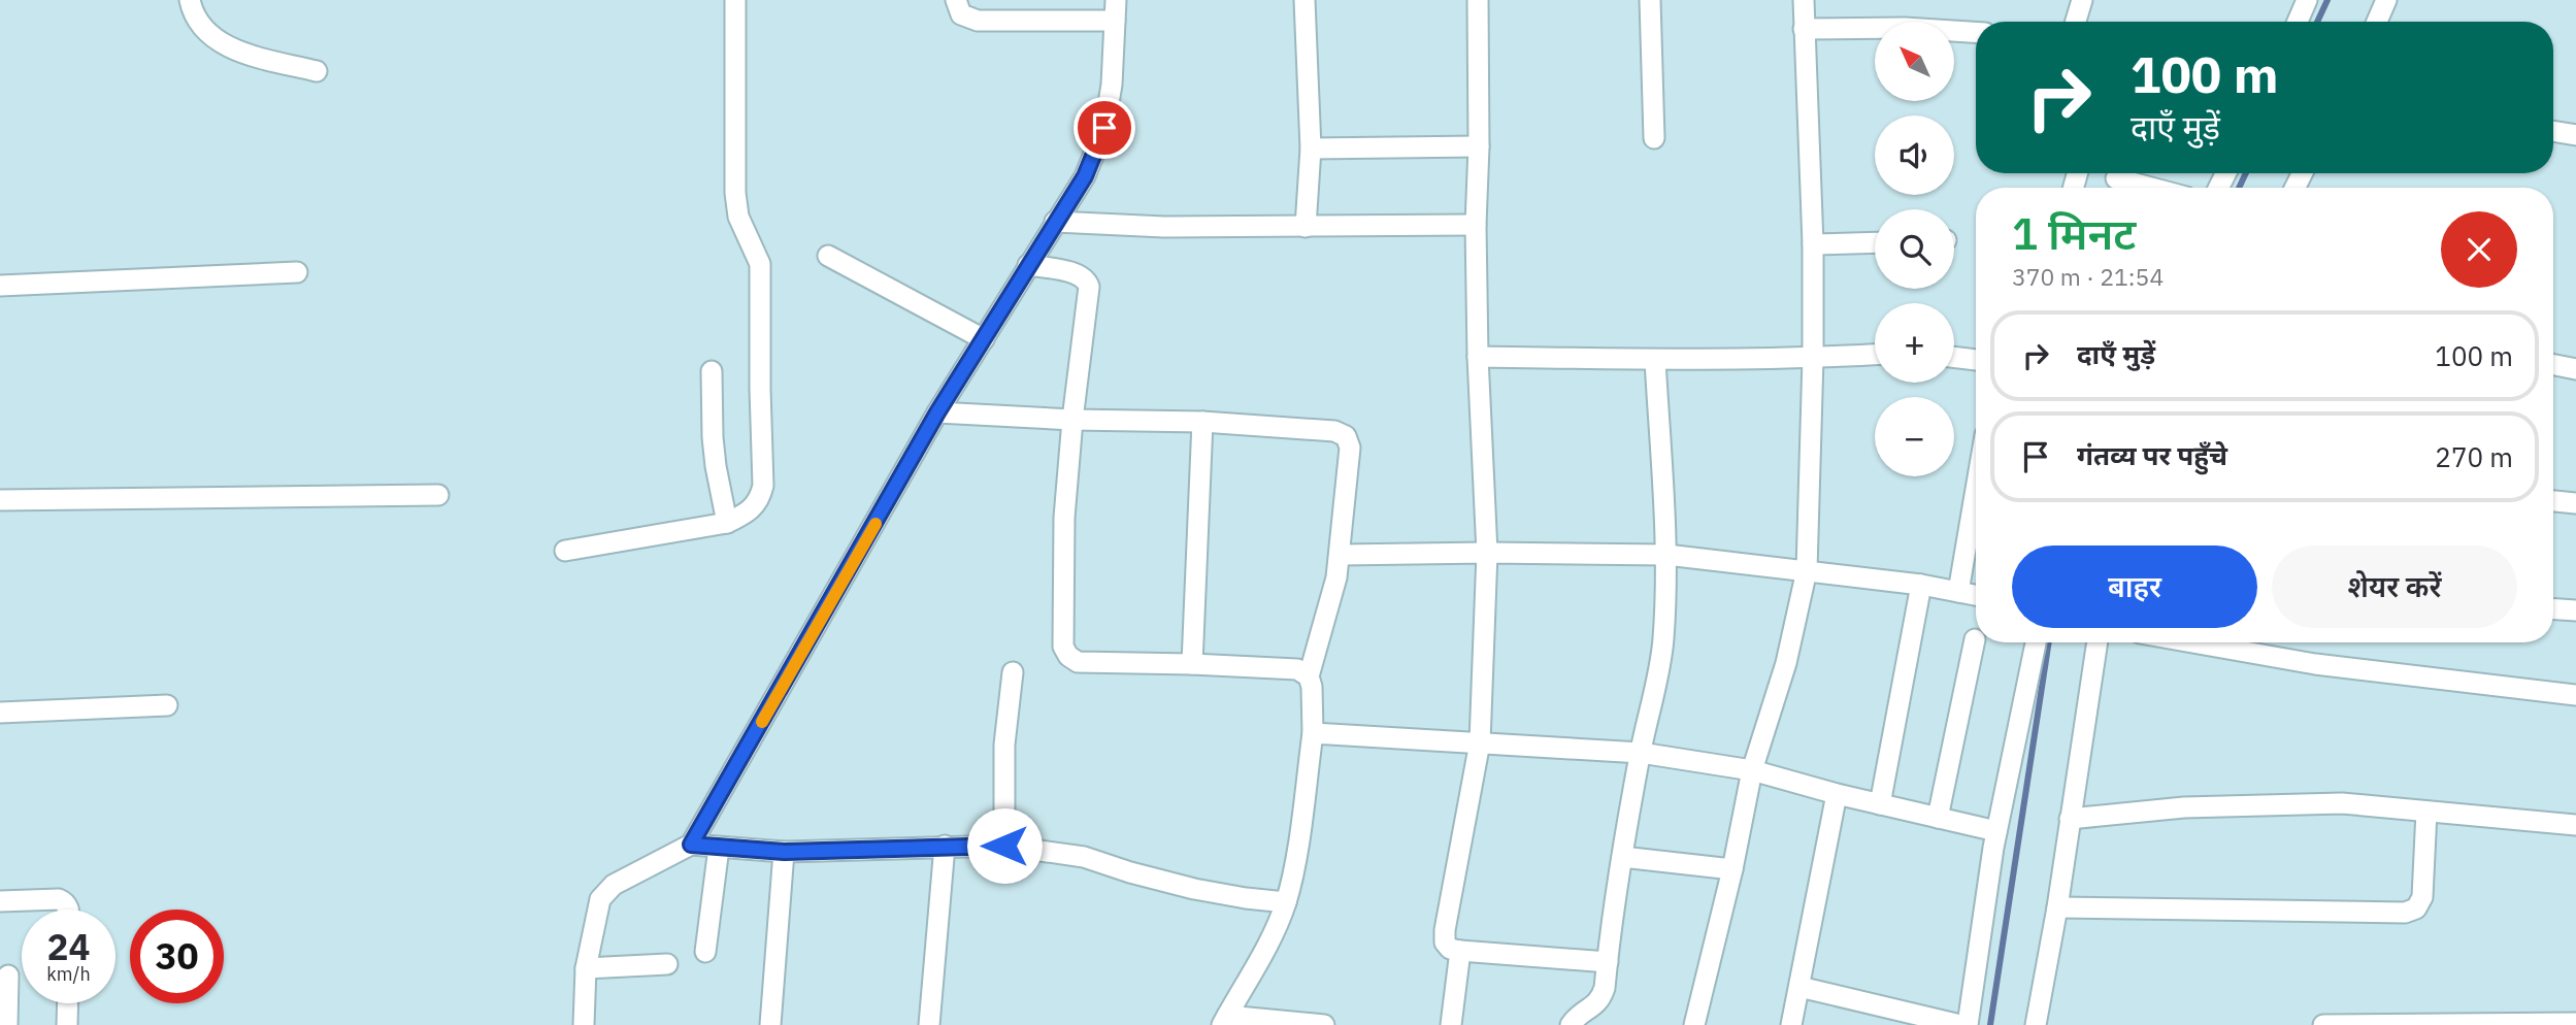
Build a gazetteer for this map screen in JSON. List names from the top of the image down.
{
  "north": "top left",
  "page": {
    "map_buttons": ["+", "−"],
    "turn": ["100 m", "दाएँ मुड़ें"],
    "heading": ["1 मिनट", "370 m · 21:54"],
    "list": [
      {
        "name": "दाएँ मुड़ें",
        "value": "100 m"
      },
      {
        "name": "गंतव्य पर पहुँचे",
        "value": "270 m"
      }
    ],
    "buttons": ["बाहर", "शेयर करें"],
    "speed": "24 km/h",
    "limit": "30"
  }
}
